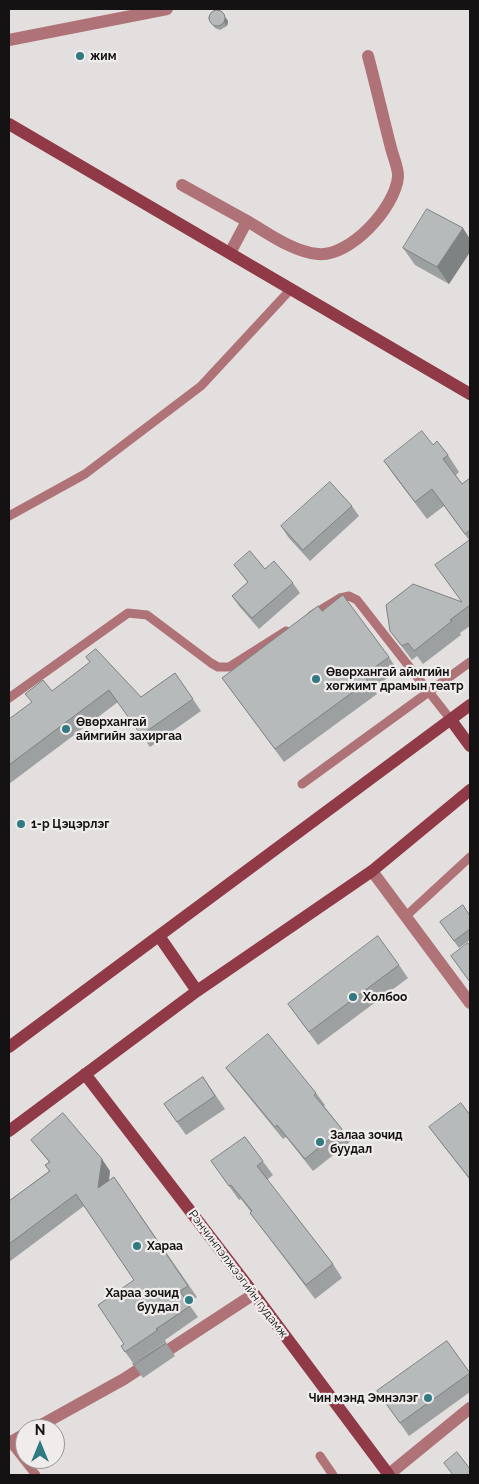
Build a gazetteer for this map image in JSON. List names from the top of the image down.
{
  "streets": {
    "main road": ["Рэнчинпэлжээгийн гудамж"]
  },
  "places": [
    "жим",
    "Өвөрхангай аймгийн хөгжимт драмын театр",
    "Өвөрхангай аймгийн захиргаа",
    "1-р Цэцэрлэг",
    "Холбоо",
    "Залаа зочид буудал",
    "Хараа",
    "Хараа зочид буудал",
    "Чин мэнд Эмнэлэг"
  ],
  "north": "top"
}
